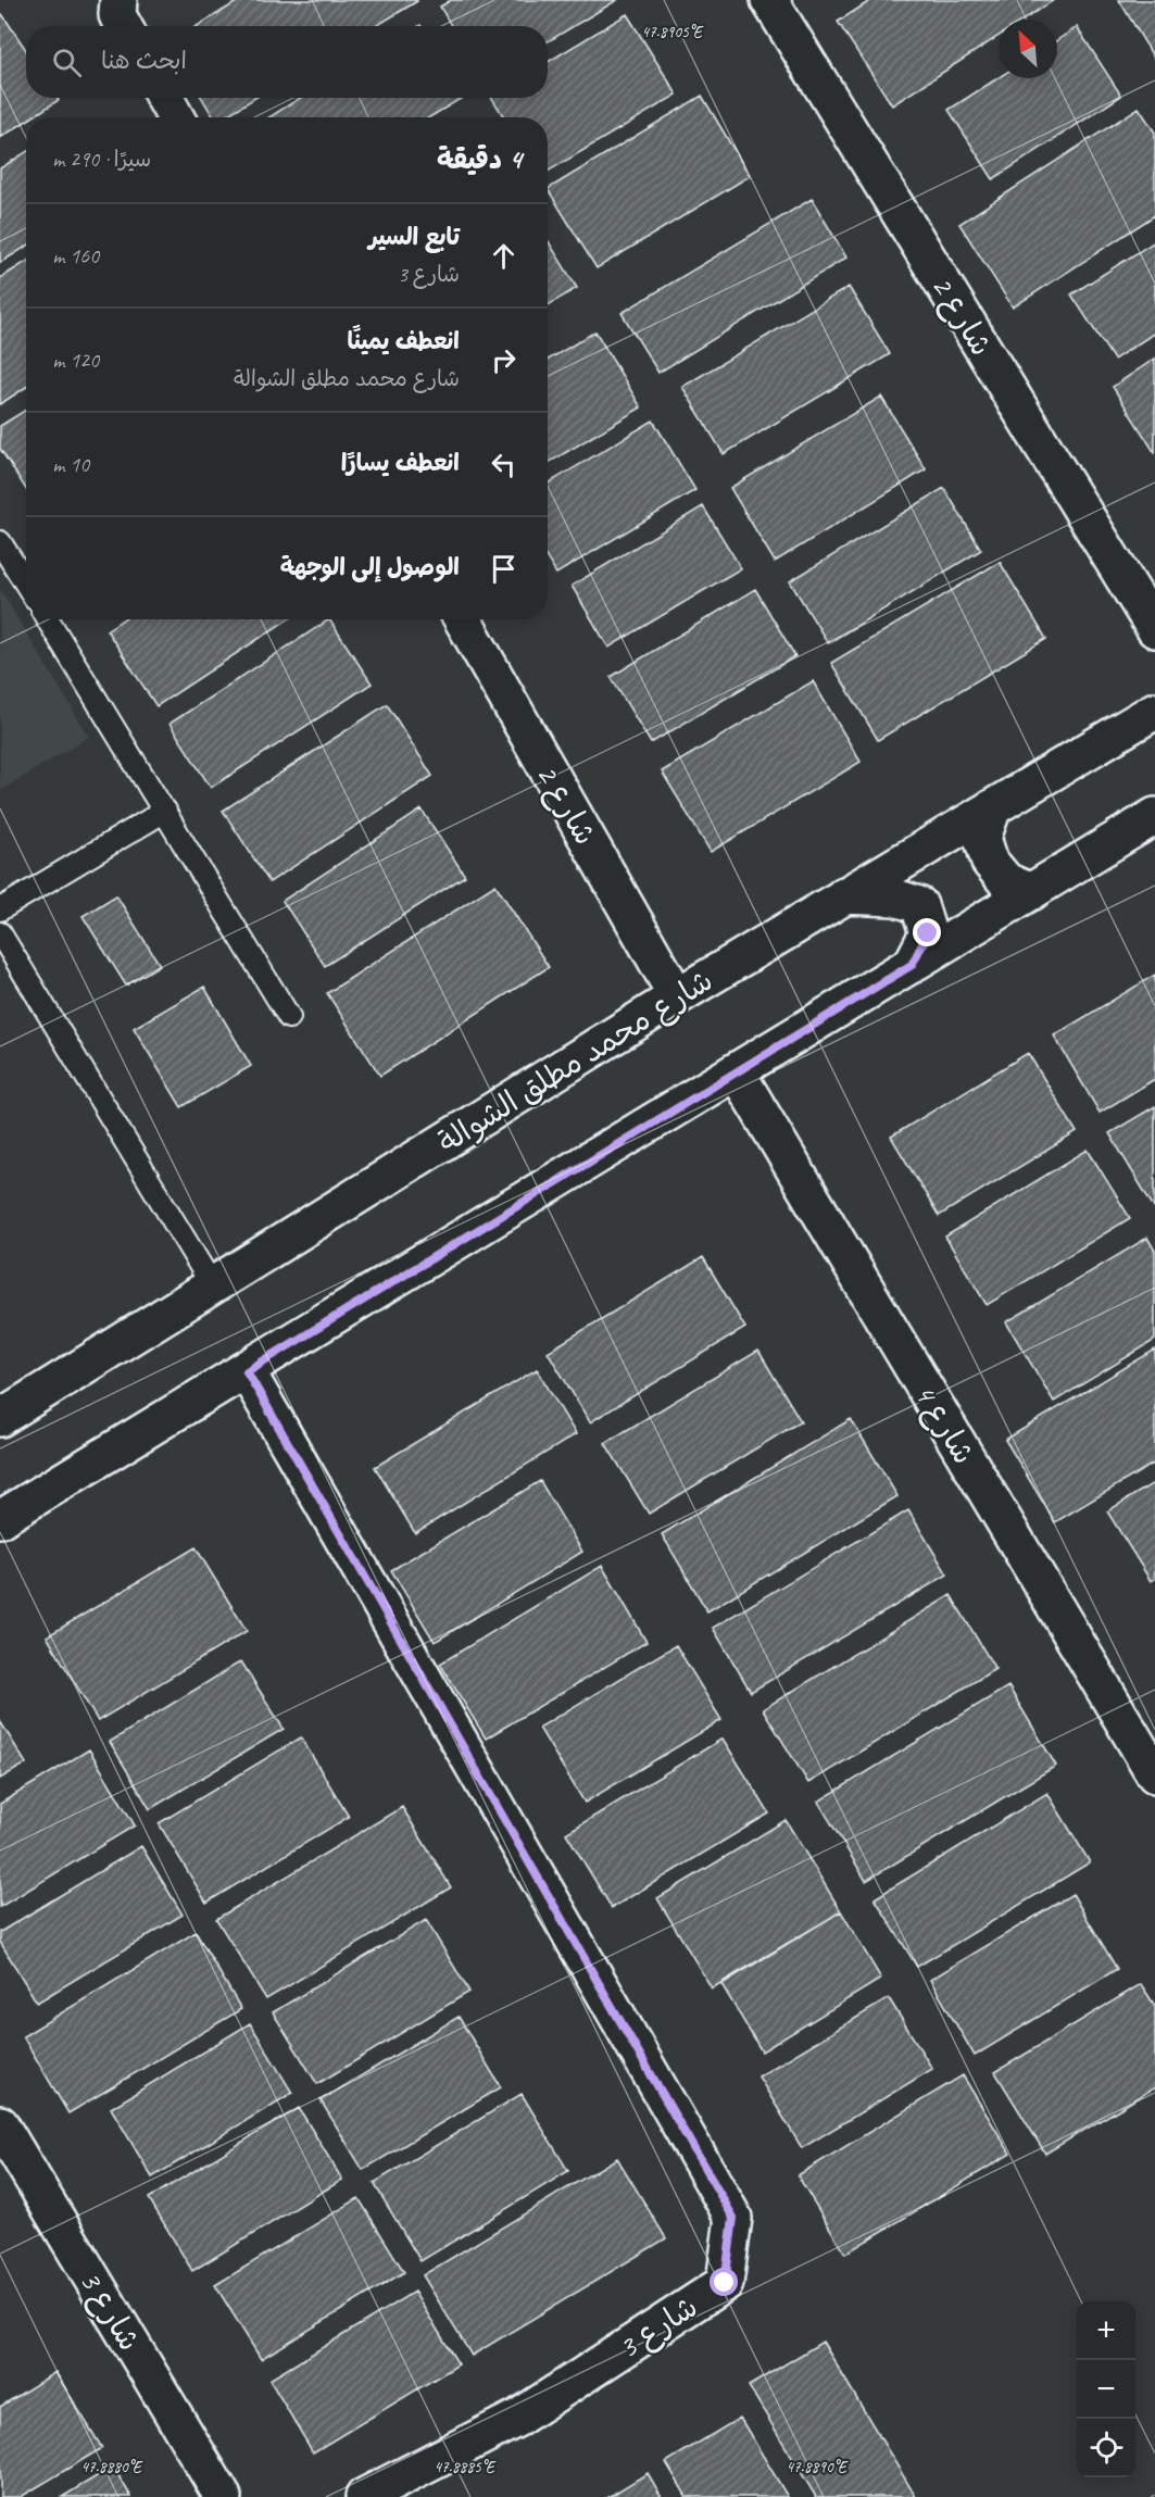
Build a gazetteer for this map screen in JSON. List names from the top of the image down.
{
  "streets": {
    "street": [
      "شارع 2",
      "شارع محمد مطلق الشوالة",
      "شارع 4",
      "شارع 3"
    ]
  },
  "crossings": [
    ["شارع 2", "شارع محمد مطلق الشوالة"]
  ],
  "north": "top left",
  "page": {
    "search": "ابحث هنا",
    "heading": ["4 دقيقة", "سيرًا · 290 m"],
    "list": [
      ["تابع السير", "شارع 3", "160 m"],
      ["انعطف يمينًا", "شارع محمد مطلق الشوالة", "120 m"],
      ["انعطف يسارًا", "10 m"],
      "الوصول إلى الوجهة"
    ],
    "map_buttons": ["+", "−"]
  },
  "coordinates": [
    "47.8905°E",
    "47.8880°E",
    "47.8885°E",
    "47.8890°E"
  ]
}
